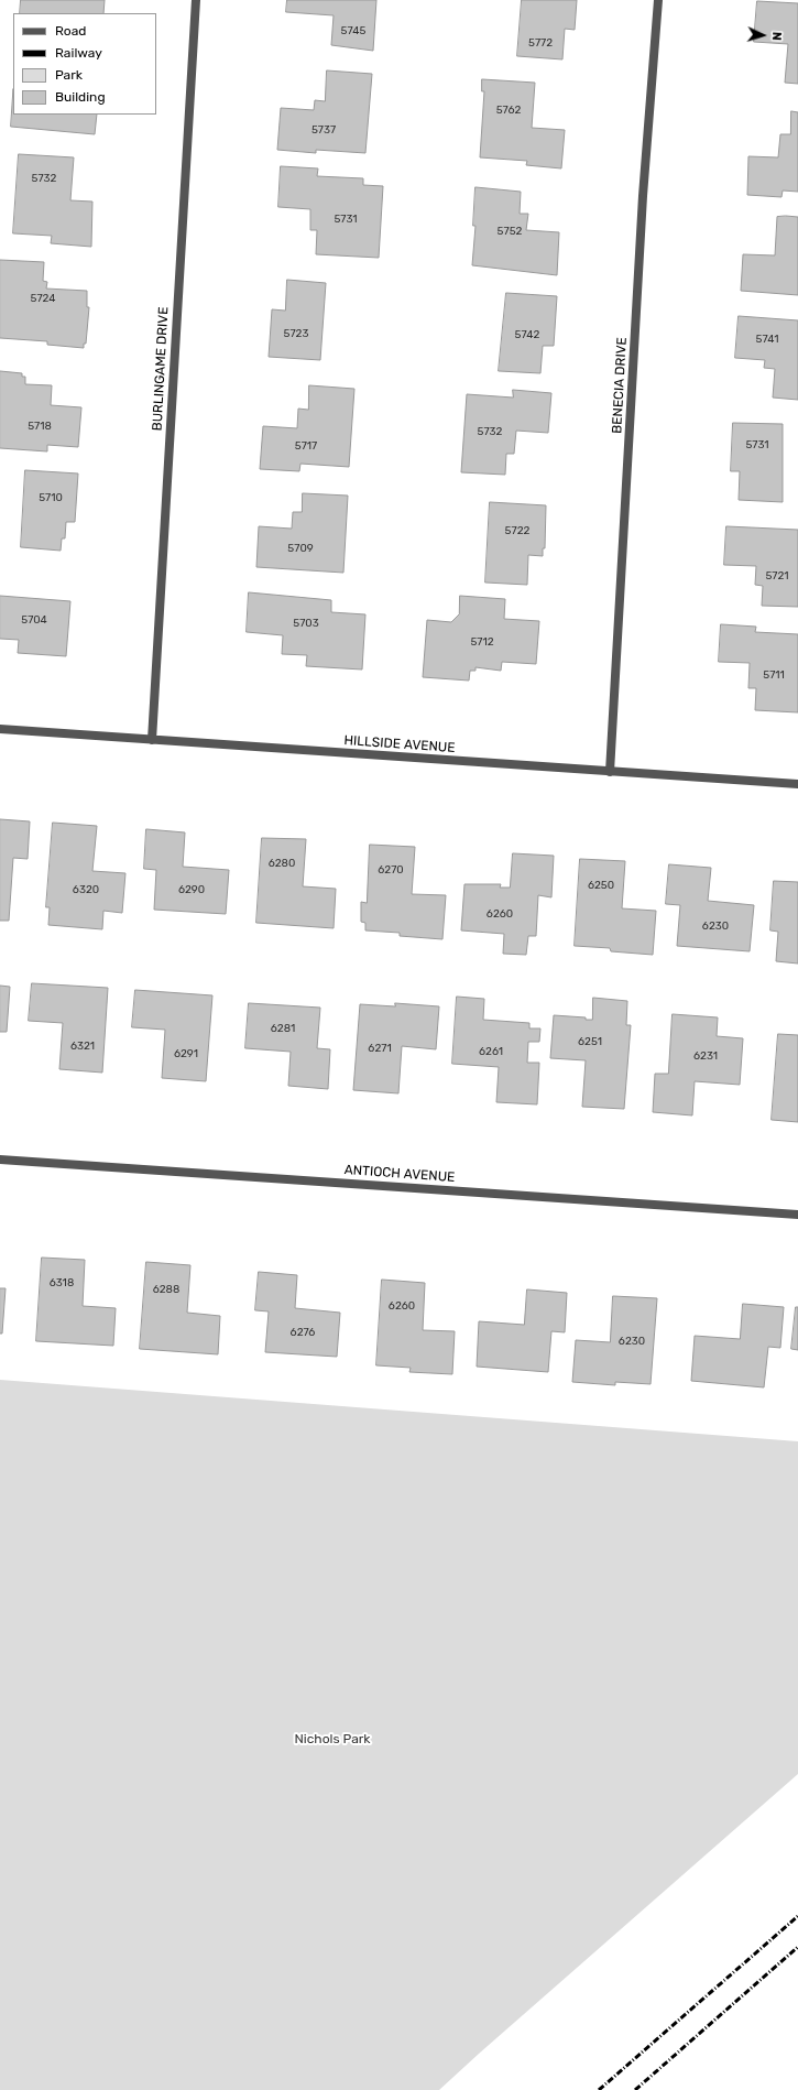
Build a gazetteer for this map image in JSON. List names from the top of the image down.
{
  "streets": {
    "street": [
      "BURLINGAME DRIVE",
      "BENECIA DRIVE",
      "HILLSIDE AVENUE",
      "ANTIOCH AVENUE"
    ]
  },
  "crossings": [
    ["BURLINGAME DRIVE", "HILLSIDE AVENUE"],
    ["BENECIA DRIVE", "HILLSIDE AVENUE"]
  ],
  "parks": ["Nichols Park"],
  "house_numbers": [
    "5745",
    "5772",
    "5762",
    "5737",
    "5732",
    "5731",
    "5752",
    "5724",
    "5723",
    "5742",
    "5741",
    "5718",
    "5732",
    "5731",
    "5717",
    "5710",
    "5722",
    "5709",
    "5721",
    "5704",
    "5703",
    "5712",
    "5711",
    "6280",
    "6270",
    "6250",
    "6320",
    "6290",
    "6260",
    "6230",
    "6281",
    "6251",
    "6321",
    "6271",
    "6261",
    "6291",
    "6231",
    "6318",
    "6288",
    "6260",
    "6276",
    "6230"
  ],
  "legend": [
    "Road",
    "Railway",
    "Park",
    "Building"
  ],
  "north": "right"
}
